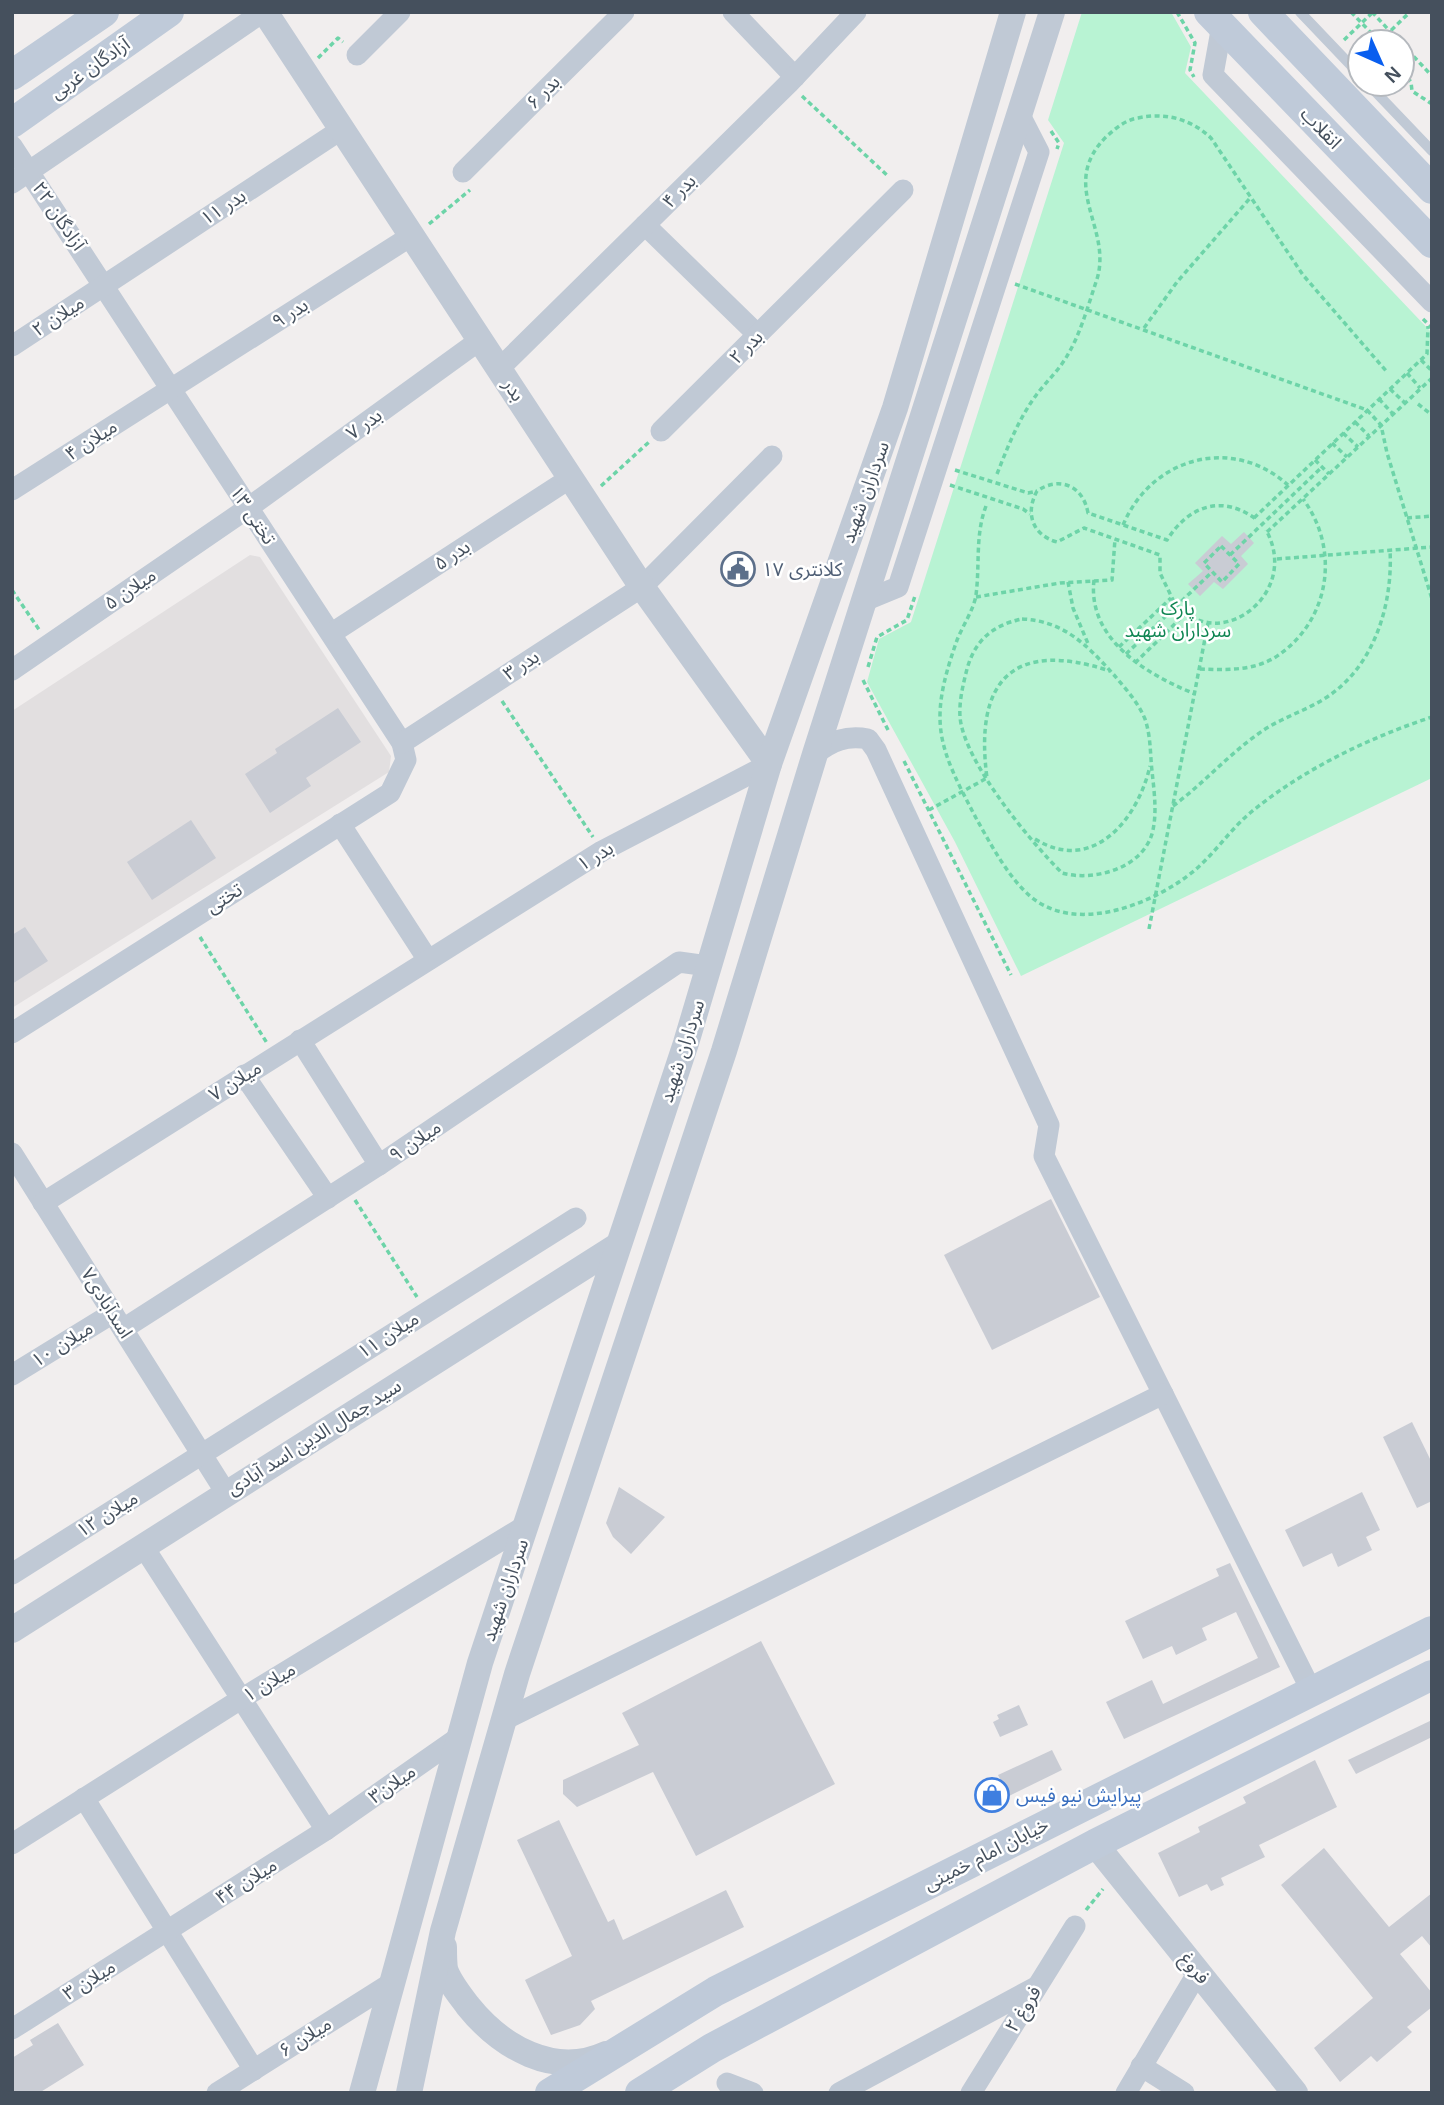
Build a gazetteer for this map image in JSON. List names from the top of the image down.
{
  "streets": {
    "main road": ["آزادگان غربی", "انقلاب", "خیابان امام خمینی"],
    "street": [
      "بدر ۶",
      "بدر ۴",
      "بدر ۱۱",
      "آزادگان ۲۲",
      "بدر ۹",
      "میلان ۲",
      "بدر ۲",
      "بدر",
      "بدر ۷",
      "میلان ۴",
      "سرداران شهید",
      "تختی ۱۳",
      "بدر ۵",
      "میلان ۵",
      "بدر ۳",
      "بدر ۱",
      "تختی",
      "میلان ۷",
      "میلان ۹",
      "اسدآبادی۷",
      "میلان ۱۱",
      "میلان ۱۰",
      "سید جمال الدین اسد آبادی",
      "میلان ۱۲",
      "میلان ۱",
      "میلان۳",
      "میلان ۴۴",
      "فروغ",
      "میلان ۳",
      "فروغ ۲",
      "میلان ۶"
    ]
  },
  "crossings": [
    ["بدر ۴", "بدر"],
    ["بدر ۱۱", "آزادگان ۲۲"],
    ["بدر ۱۱", "میلان ۲"],
    ["بدر ۱۱", "بدر"],
    ["بدر ۱۱", "تختی ۱۳"],
    ["آزادگان ۲۲", "میلان ۲"],
    ["آزادگان ۲۲", "تختی ۱۳"],
    ["بدر ۹", "بدر"],
    ["بدر ۹", "میلان ۴"],
    ["بدر ۹", "تختی ۱۳"],
    ["میلان ۲", "تختی ۱۳"],
    ["بدر", "بدر ۷"],
    ["بدر", "سرداران شهید"],
    ["بدر", "بدر ۵"],
    ["بدر", "بدر ۳"],
    ["بدر", "بدر ۱"],
    ["بدر ۷", "تختی ۱۳"],
    ["بدر ۷", "میلان ۵"],
    ["میلان ۴", "تختی ۱۳"],
    ["سرداران شهید", "بدر ۱"],
    ["سرداران شهید", "میلان ۹"],
    ["سرداران شهید", "سید جمال الدین اسد آبادی"],
    ["سرداران شهید", "میلان ۱"],
    ["سرداران شهید", "میلان۳"],
    ["سرداران شهید", "میلان ۶"],
    ["تختی ۱۳", "بدر ۵"],
    ["تختی ۱۳", "میلان ۵"],
    ["تختی ۱۳", "بدر ۳"],
    ["تختی ۱۳", "تختی"],
    ["بدر ۳", "تختی"],
    ["بدر ۱", "میلان ۷"],
    ["میلان ۷", "اسدآبادی۷"],
    ["میلان ۹", "اسدآبادی۷"],
    ["میلان ۹", "میلان ۱۰"],
    ["اسدآبادی۷", "میلان ۱۱"],
    ["اسدآبادی۷", "میلان ۱۰"],
    ["اسدآبادی۷", "سید جمال الدین اسد آبادی"],
    ["اسدآبادی۷", "میلان ۱۲"],
    ["میلان ۱۱", "میلان ۱۲"],
    ["میلان۳", "میلان ۴۴"],
    ["میلان ۴۴", "میلان ۳"]
  ],
  "parks": ["پارک سرداران شهید"],
  "places": {
    "public building": ["کلانتری ۱۷"],
    "shop": ["پیرایش نیو فیس"]
  },
  "north": "bottom right"
}
